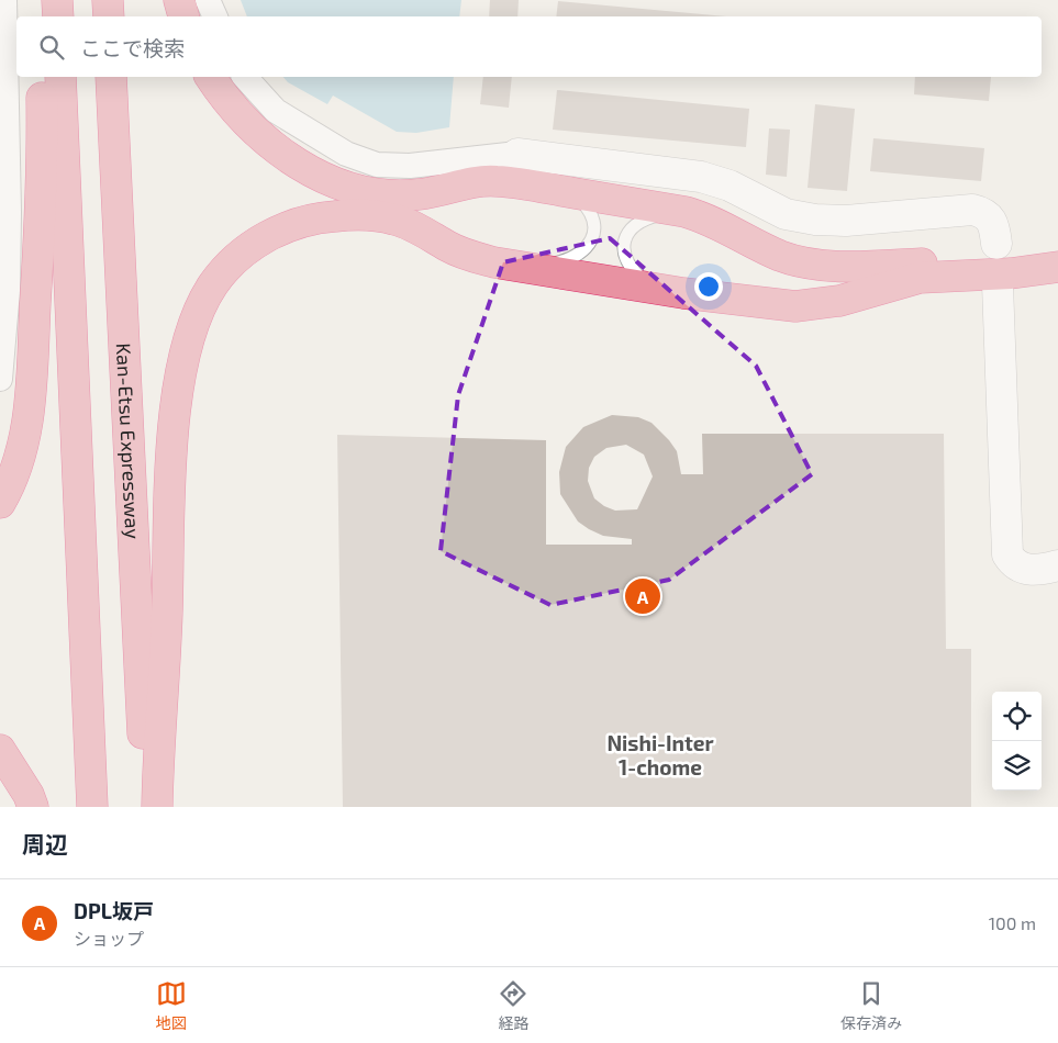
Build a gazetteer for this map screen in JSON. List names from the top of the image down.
{
  "streets": {
    "highway": ["Kan-Etsu Expressway"]
  },
  "districts": ["Nishi-Inter 1-chome"],
  "page": {
    "search": "ここで検索",
    "pins": "A",
    "heading": "周辺",
    "list": [
      {
        "mark": "A",
        "name": "DPL坂戸",
        "note": "ショップ",
        "value": "100 m"
      }
    ],
    "nav": ["地図", "経路", "保存済み"]
  }
}
